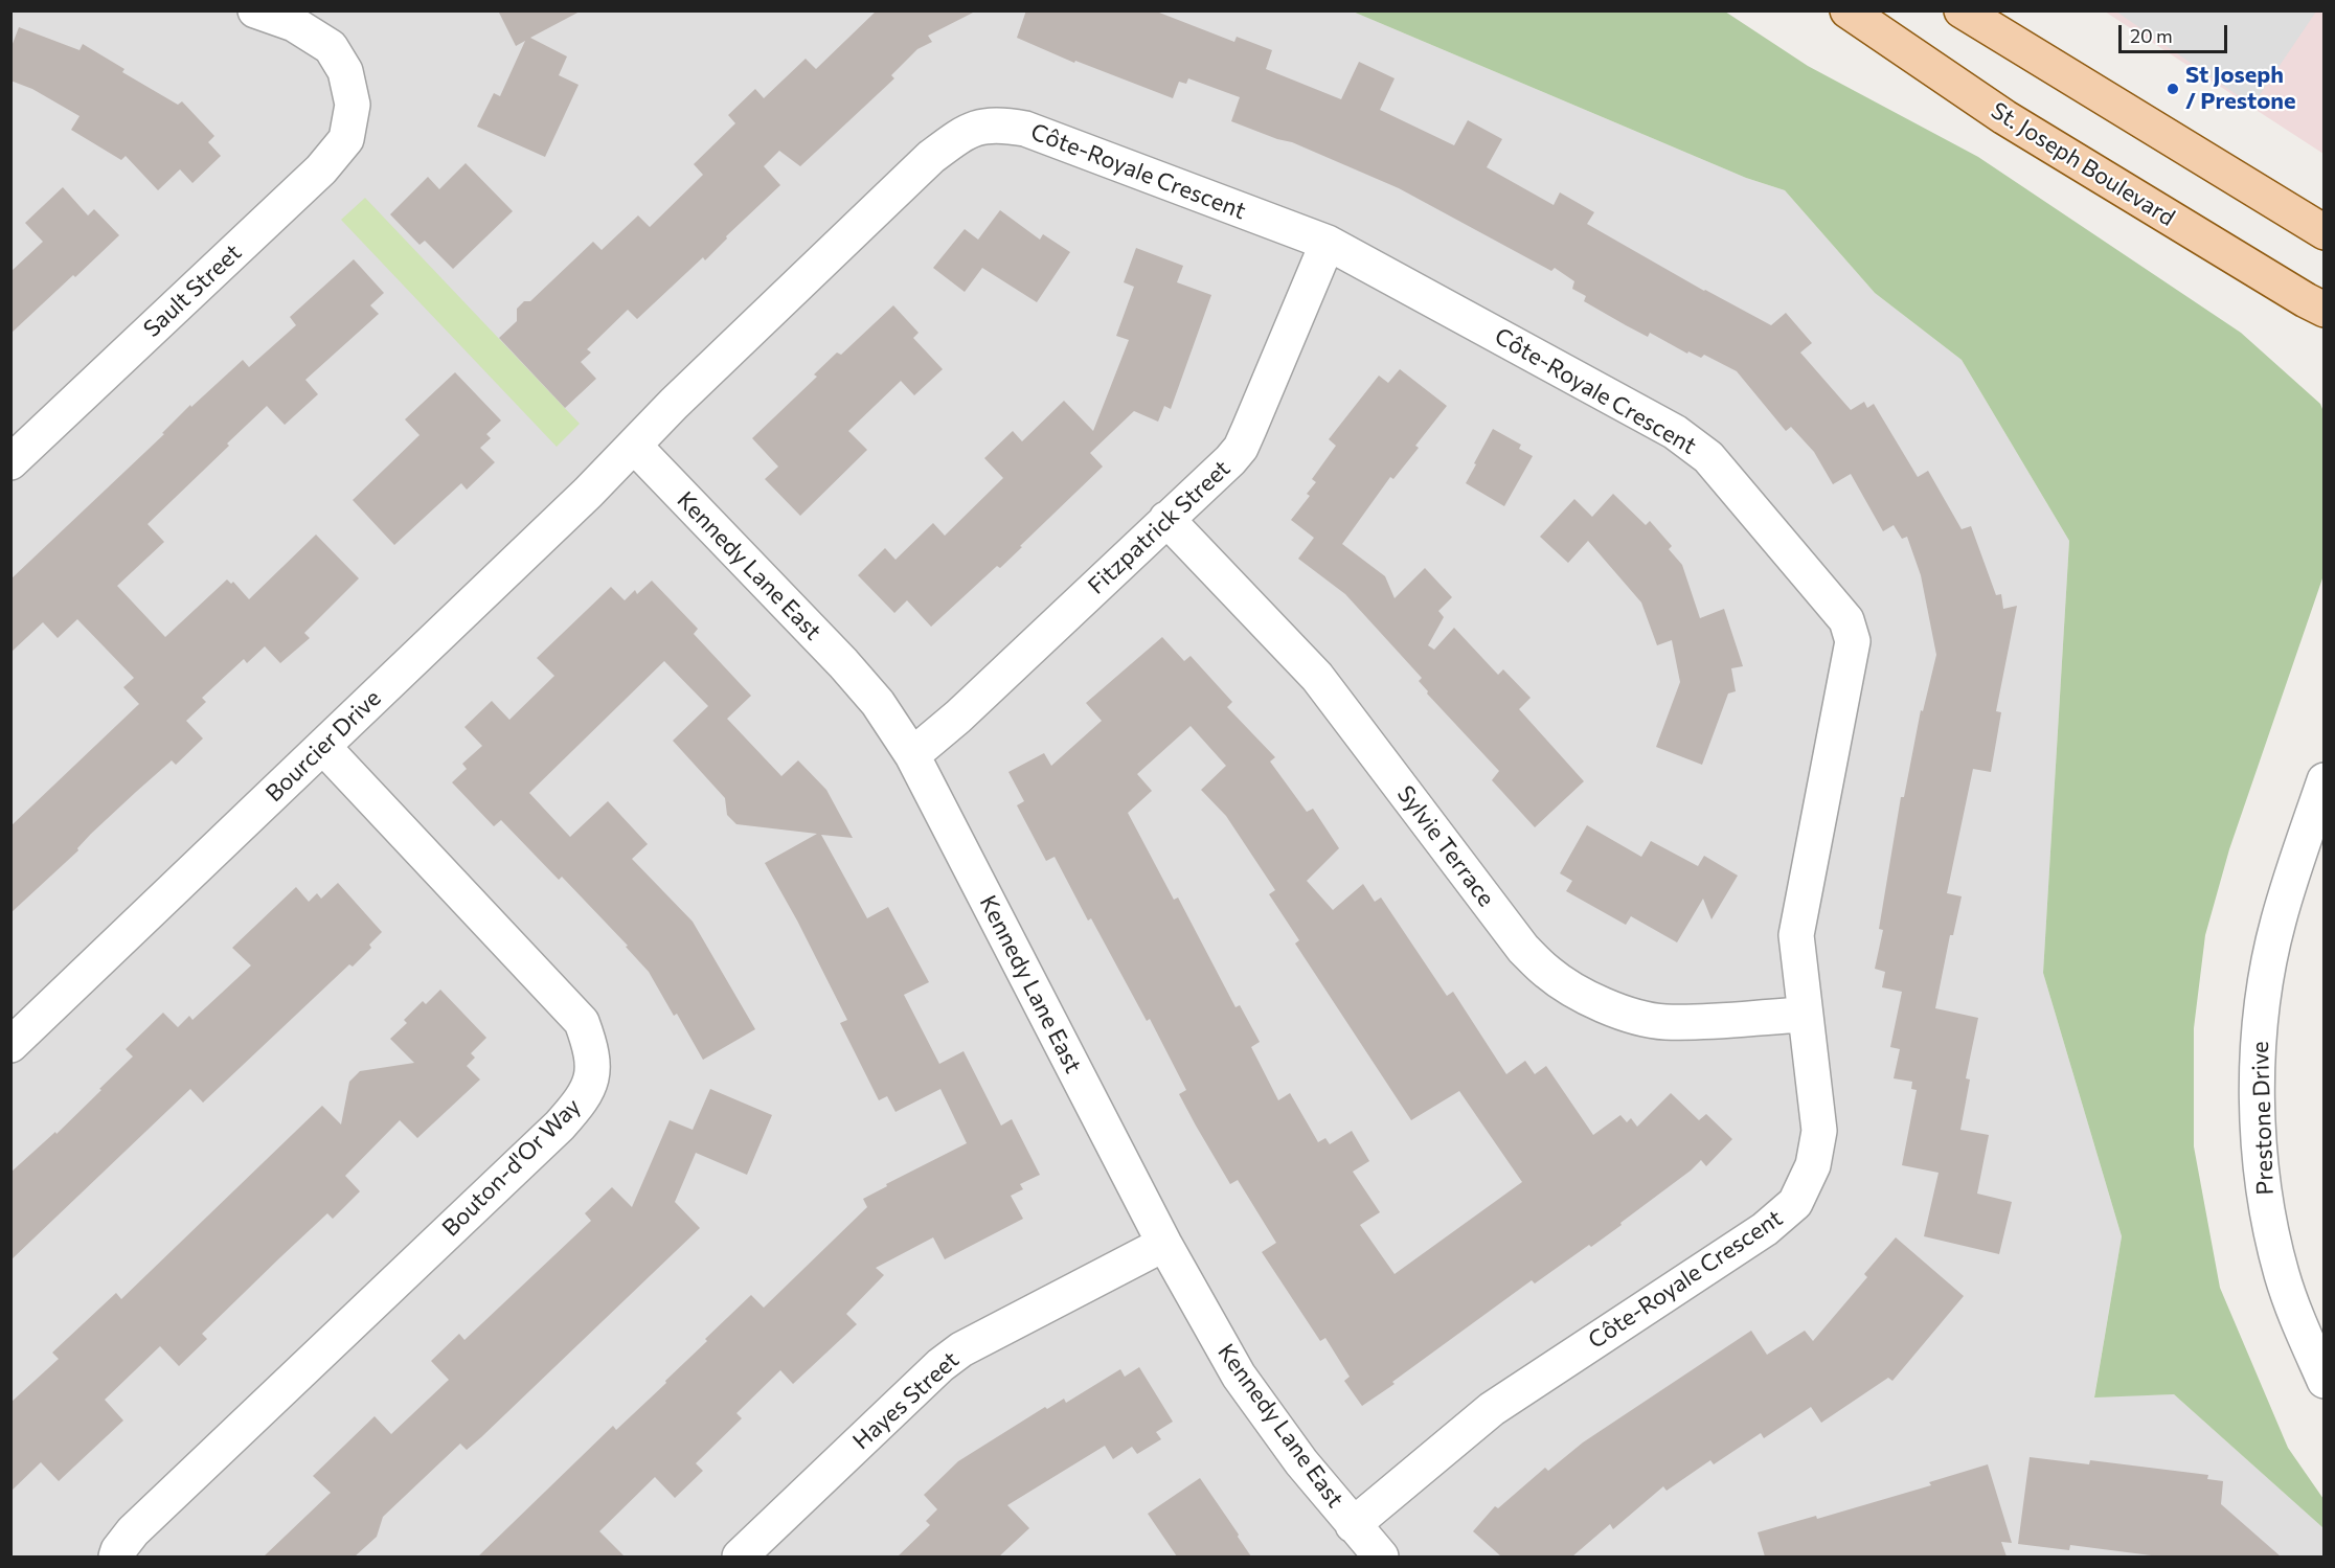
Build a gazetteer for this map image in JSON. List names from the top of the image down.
{
  "streets": {
    "main road": ["St. Joseph Boulevard"],
    "street": [
      "Côte-Royale Crescent",
      "Sault Street",
      "Fitzpatrick Street",
      "Kennedy Lane East",
      "Bourcier Drive",
      "Sylvie Terrace",
      "Prestone Drive",
      "Bouton-d'Or Way",
      "Hayes Street"
    ]
  },
  "crossings": [
    ["Côte-Royale Crescent", "Fitzpatrick Street"],
    ["Côte-Royale Crescent", "Kennedy Lane East"],
    ["Côte-Royale Crescent", "Bourcier Drive"],
    ["Côte-Royale Crescent", "Sylvie Terrace"],
    ["Fitzpatrick Street", "Kennedy Lane East"],
    ["Fitzpatrick Street", "Sylvie Terrace"],
    ["Kennedy Lane East", "Bourcier Drive"],
    ["Kennedy Lane East", "Hayes Street"],
    ["Bourcier Drive", "Bouton-d'Or Way"]
  ],
  "places": ["St Joseph / Prestone"],
  "scale_bar": "20 m"
}
